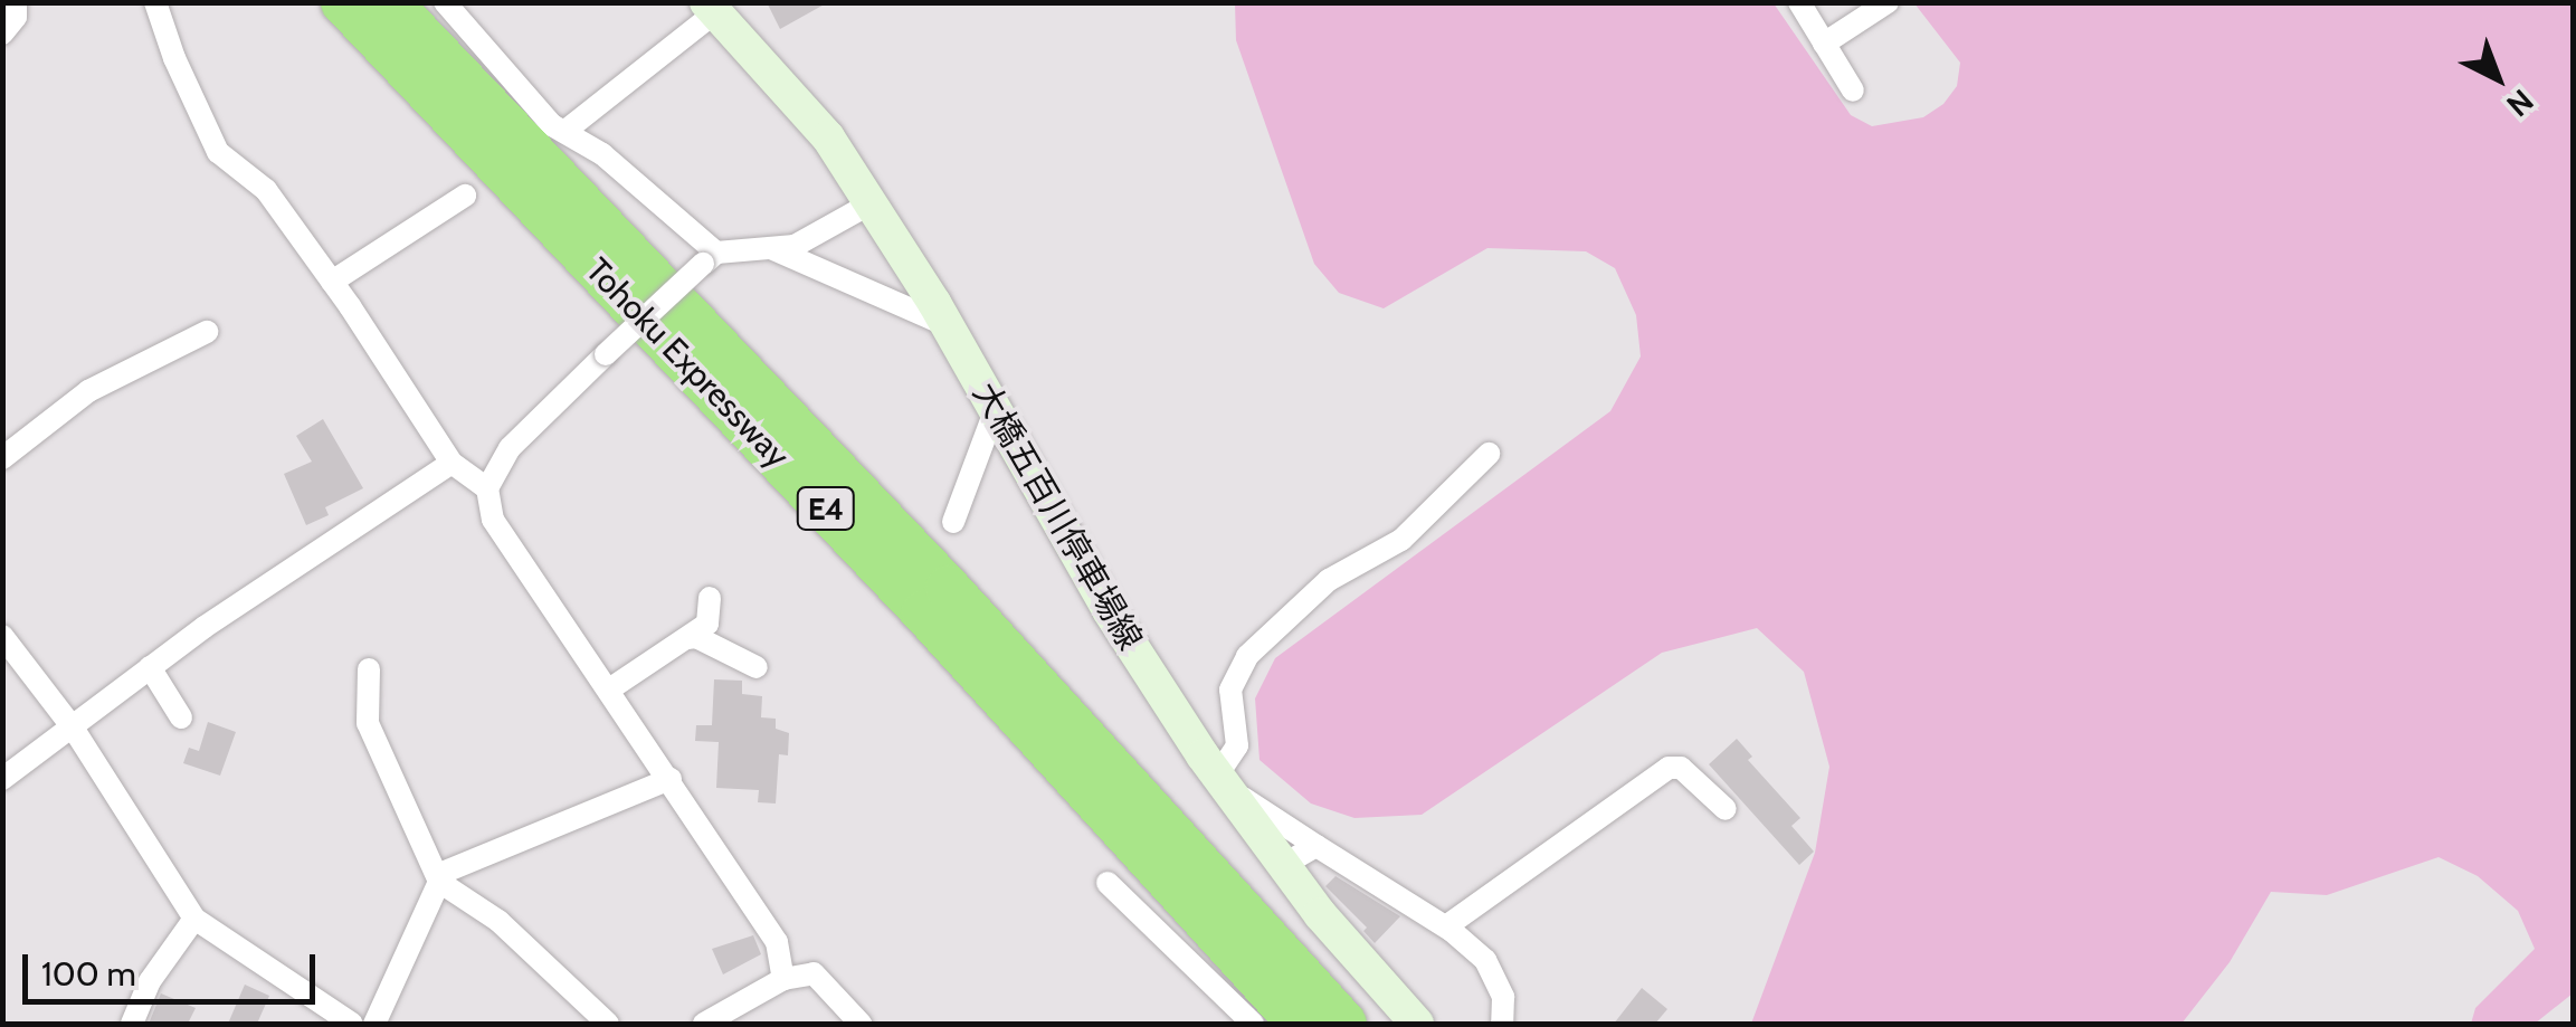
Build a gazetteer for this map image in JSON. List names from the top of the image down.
{
  "streets": {
    "highway": ["Tohoku Expressway", "E4"],
    "main road": ["大橋五百川停車場線"]
  },
  "scale_bar": "100 m",
  "north": "bottom right"
}
